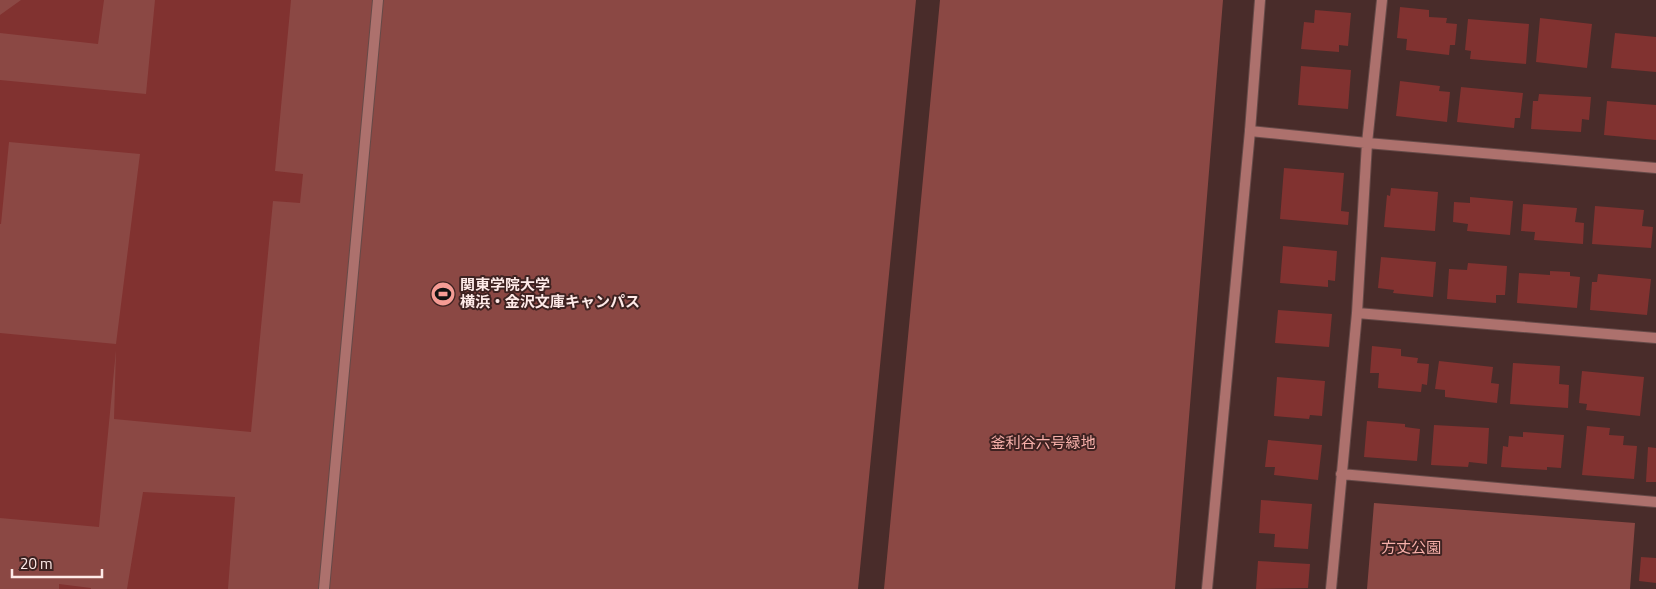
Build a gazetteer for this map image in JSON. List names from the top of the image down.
{
  "parks": ["釜利谷六号緑地", "方丈公園"],
  "places": {
    "sports": ["関東学院大学 横浜・金沢文庫キャンパス"]
  },
  "scale_bar": "20 m"
}
